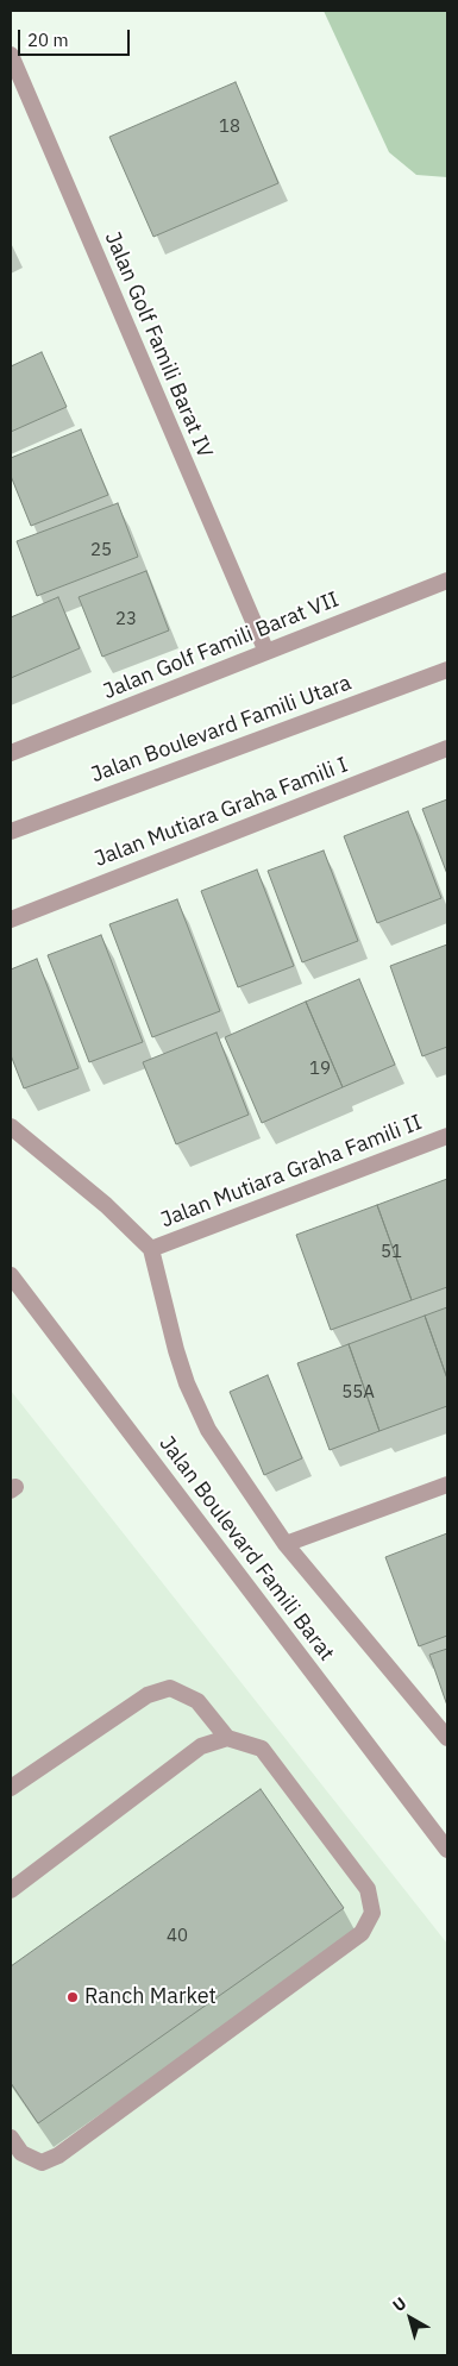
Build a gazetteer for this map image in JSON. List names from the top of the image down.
{
  "streets": {
    "street": [
      "Jalan Golf Famili Barat IV",
      "Jalan Golf Famili Barat VII",
      "Jalan Boulevard Famili Utara",
      "Jalan Mutiara Graha Famili I",
      "Jalan Mutiara Graha Famili II",
      "Jalan Boulevard Famili Barat"
    ]
  },
  "crossings": [
    ["Jalan Golf Famili Barat IV", "Jalan Golf Famili Barat VII"]
  ],
  "places": ["Ranch Market"],
  "house_numbers": [
    "18",
    "25",
    "23",
    "19",
    "51",
    "55A",
    "40"
  ],
  "scale_bar": "20 m",
  "north": "top left"
}
